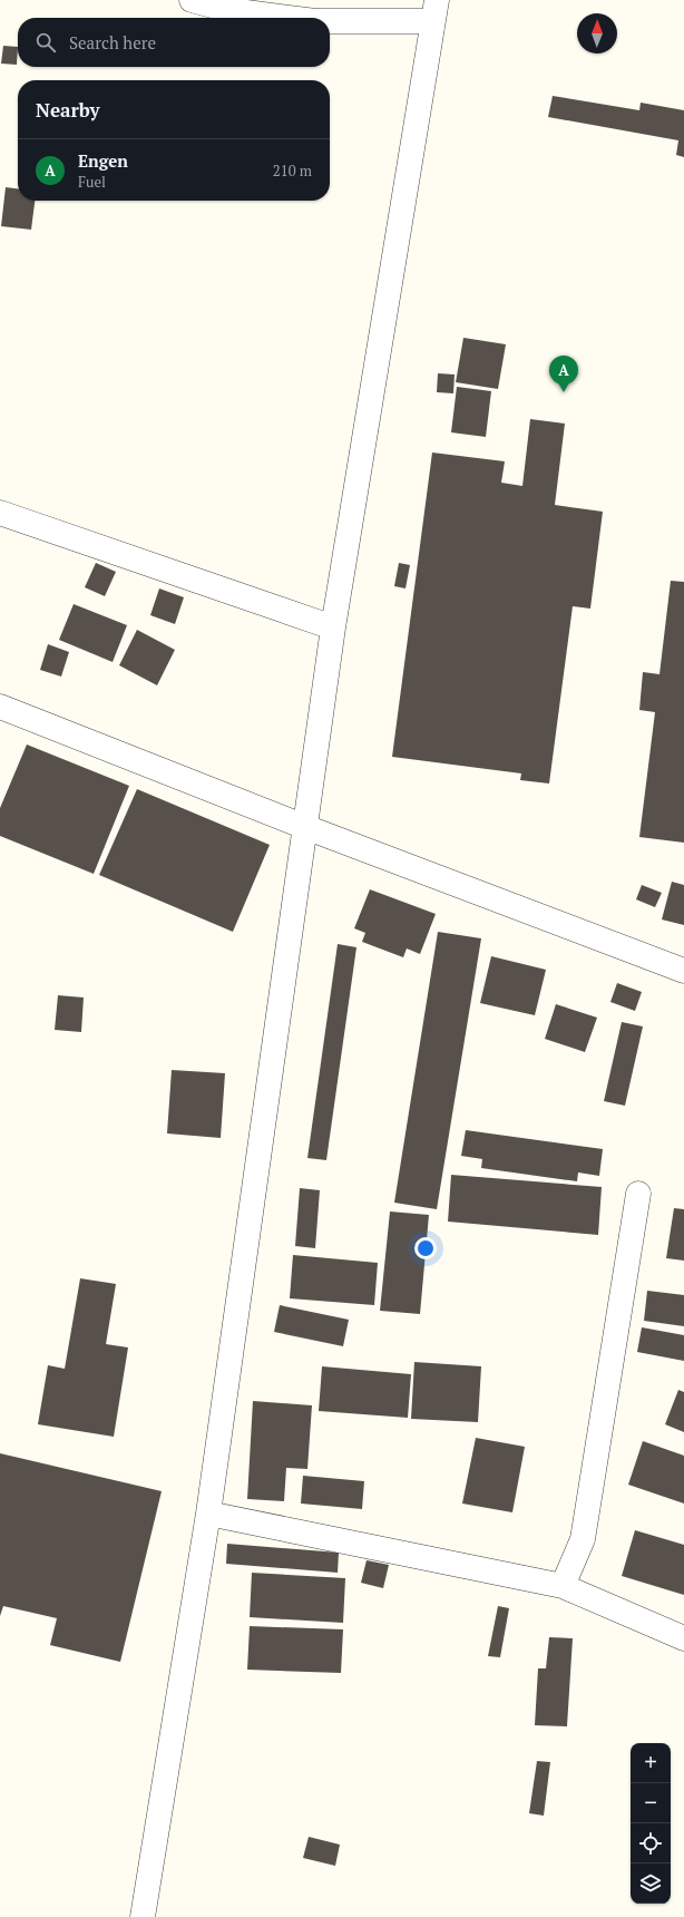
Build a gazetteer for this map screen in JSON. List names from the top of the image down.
{
  "north": "top",
  "page": {
    "search": "Search here",
    "heading": "Nearby",
    "list": [
      {
        "mark": "A",
        "name": "Engen",
        "note": "Fuel",
        "value": "210 m"
      }
    ],
    "pins": "A",
    "map_buttons": ["+", "−"]
  }
}
